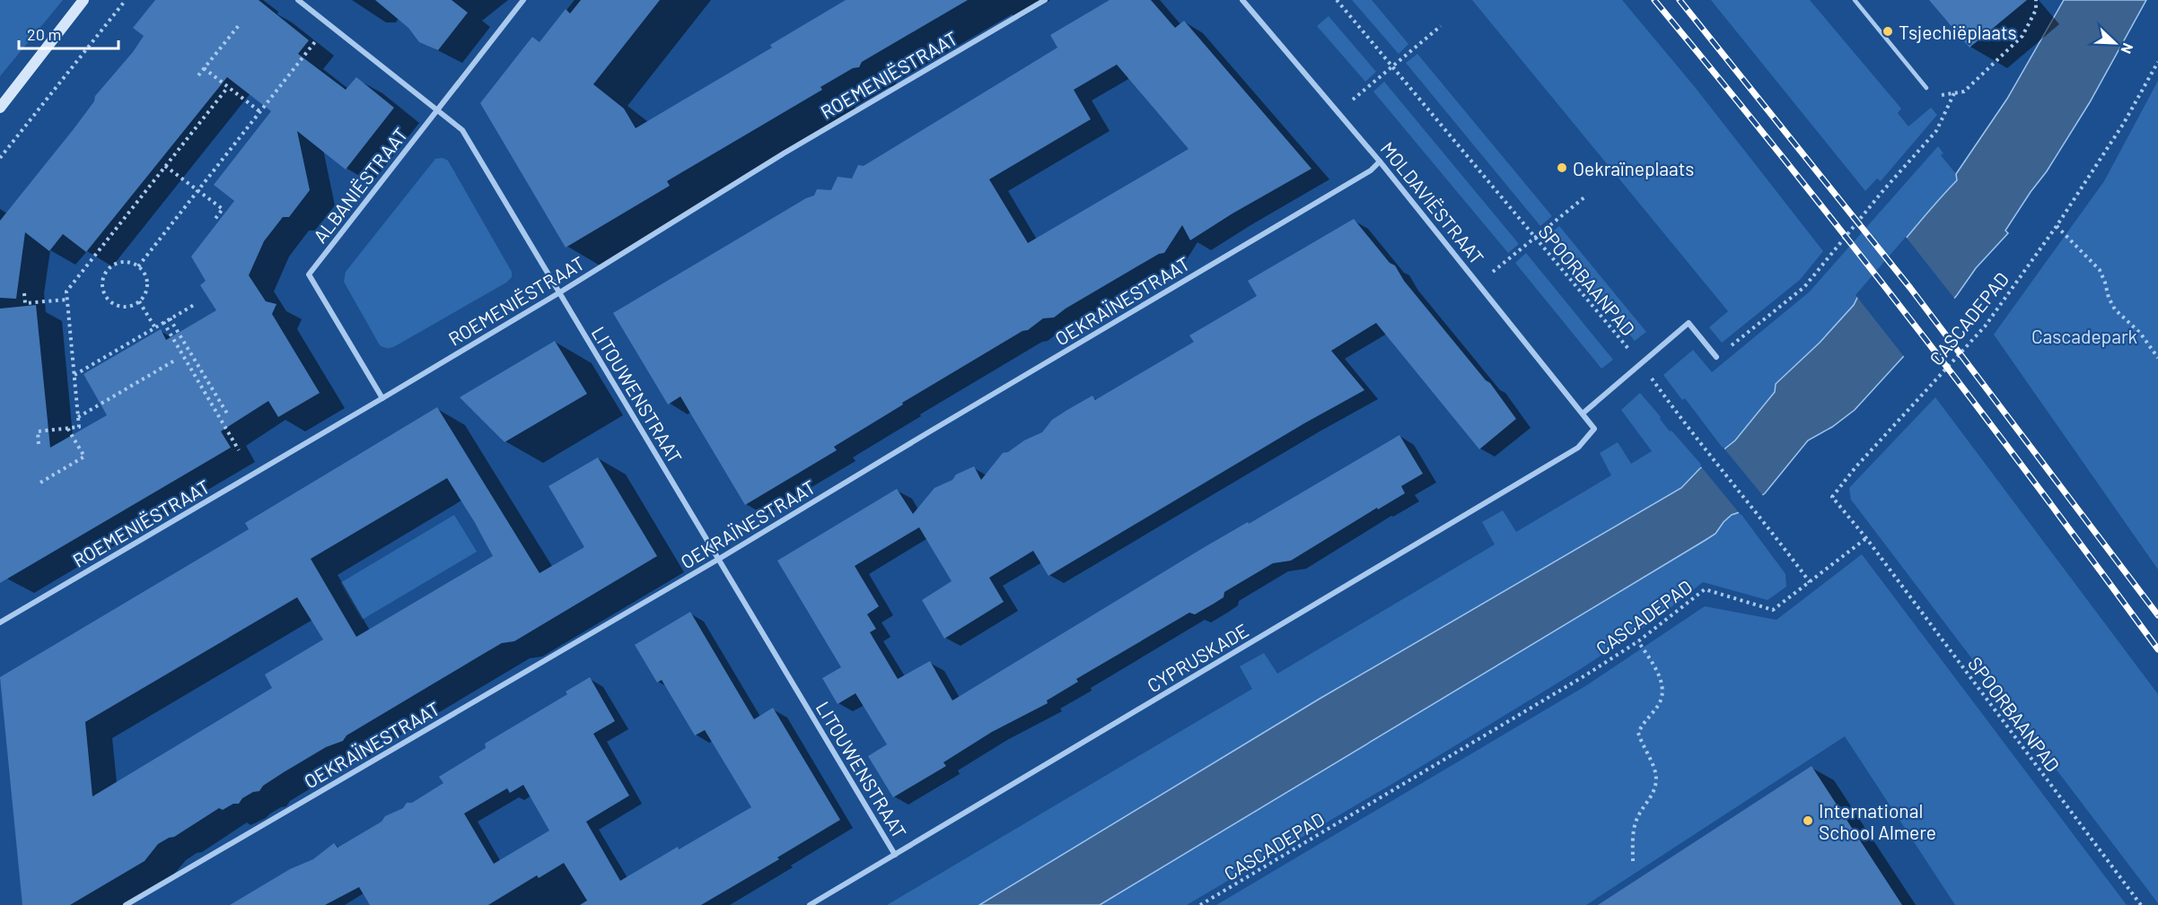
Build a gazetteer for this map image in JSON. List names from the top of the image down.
{
  "streets": {
    "street": [
      "ROEMENIËSTRAAT",
      "ALBANIËSTRAAT",
      "MOLDAVIËSTRAAT",
      "OEKRAÏNESTRAAT",
      "LITOUWENSTRAAT",
      "CYPRUSKADE"
    ],
    "path": ["SPOORBAANPAD", "CASCADEPAD"]
  },
  "crossings": [
    ["ROEMENIËSTRAAT", "ALBANIËSTRAAT"],
    ["ROEMENIËSTRAAT", "LITOUWENSTRAAT"],
    ["ALBANIËSTRAAT", "LITOUWENSTRAAT"],
    ["MOLDAVIËSTRAAT", "OEKRAÏNESTRAAT"],
    ["MOLDAVIËSTRAAT", "CYPRUSKADE"],
    ["SPOORBAANPAD", "CASCADEPAD"],
    ["OEKRAÏNESTRAAT", "LITOUWENSTRAAT"],
    ["LITOUWENSTRAAT", "CYPRUSKADE"]
  ],
  "parks": ["Cascadepark"],
  "places": ["Tsjechiëplaats", "Oekraïneplaats", "International School Almere"],
  "scale_bar": "20 m",
  "north": "bottom right"
}
